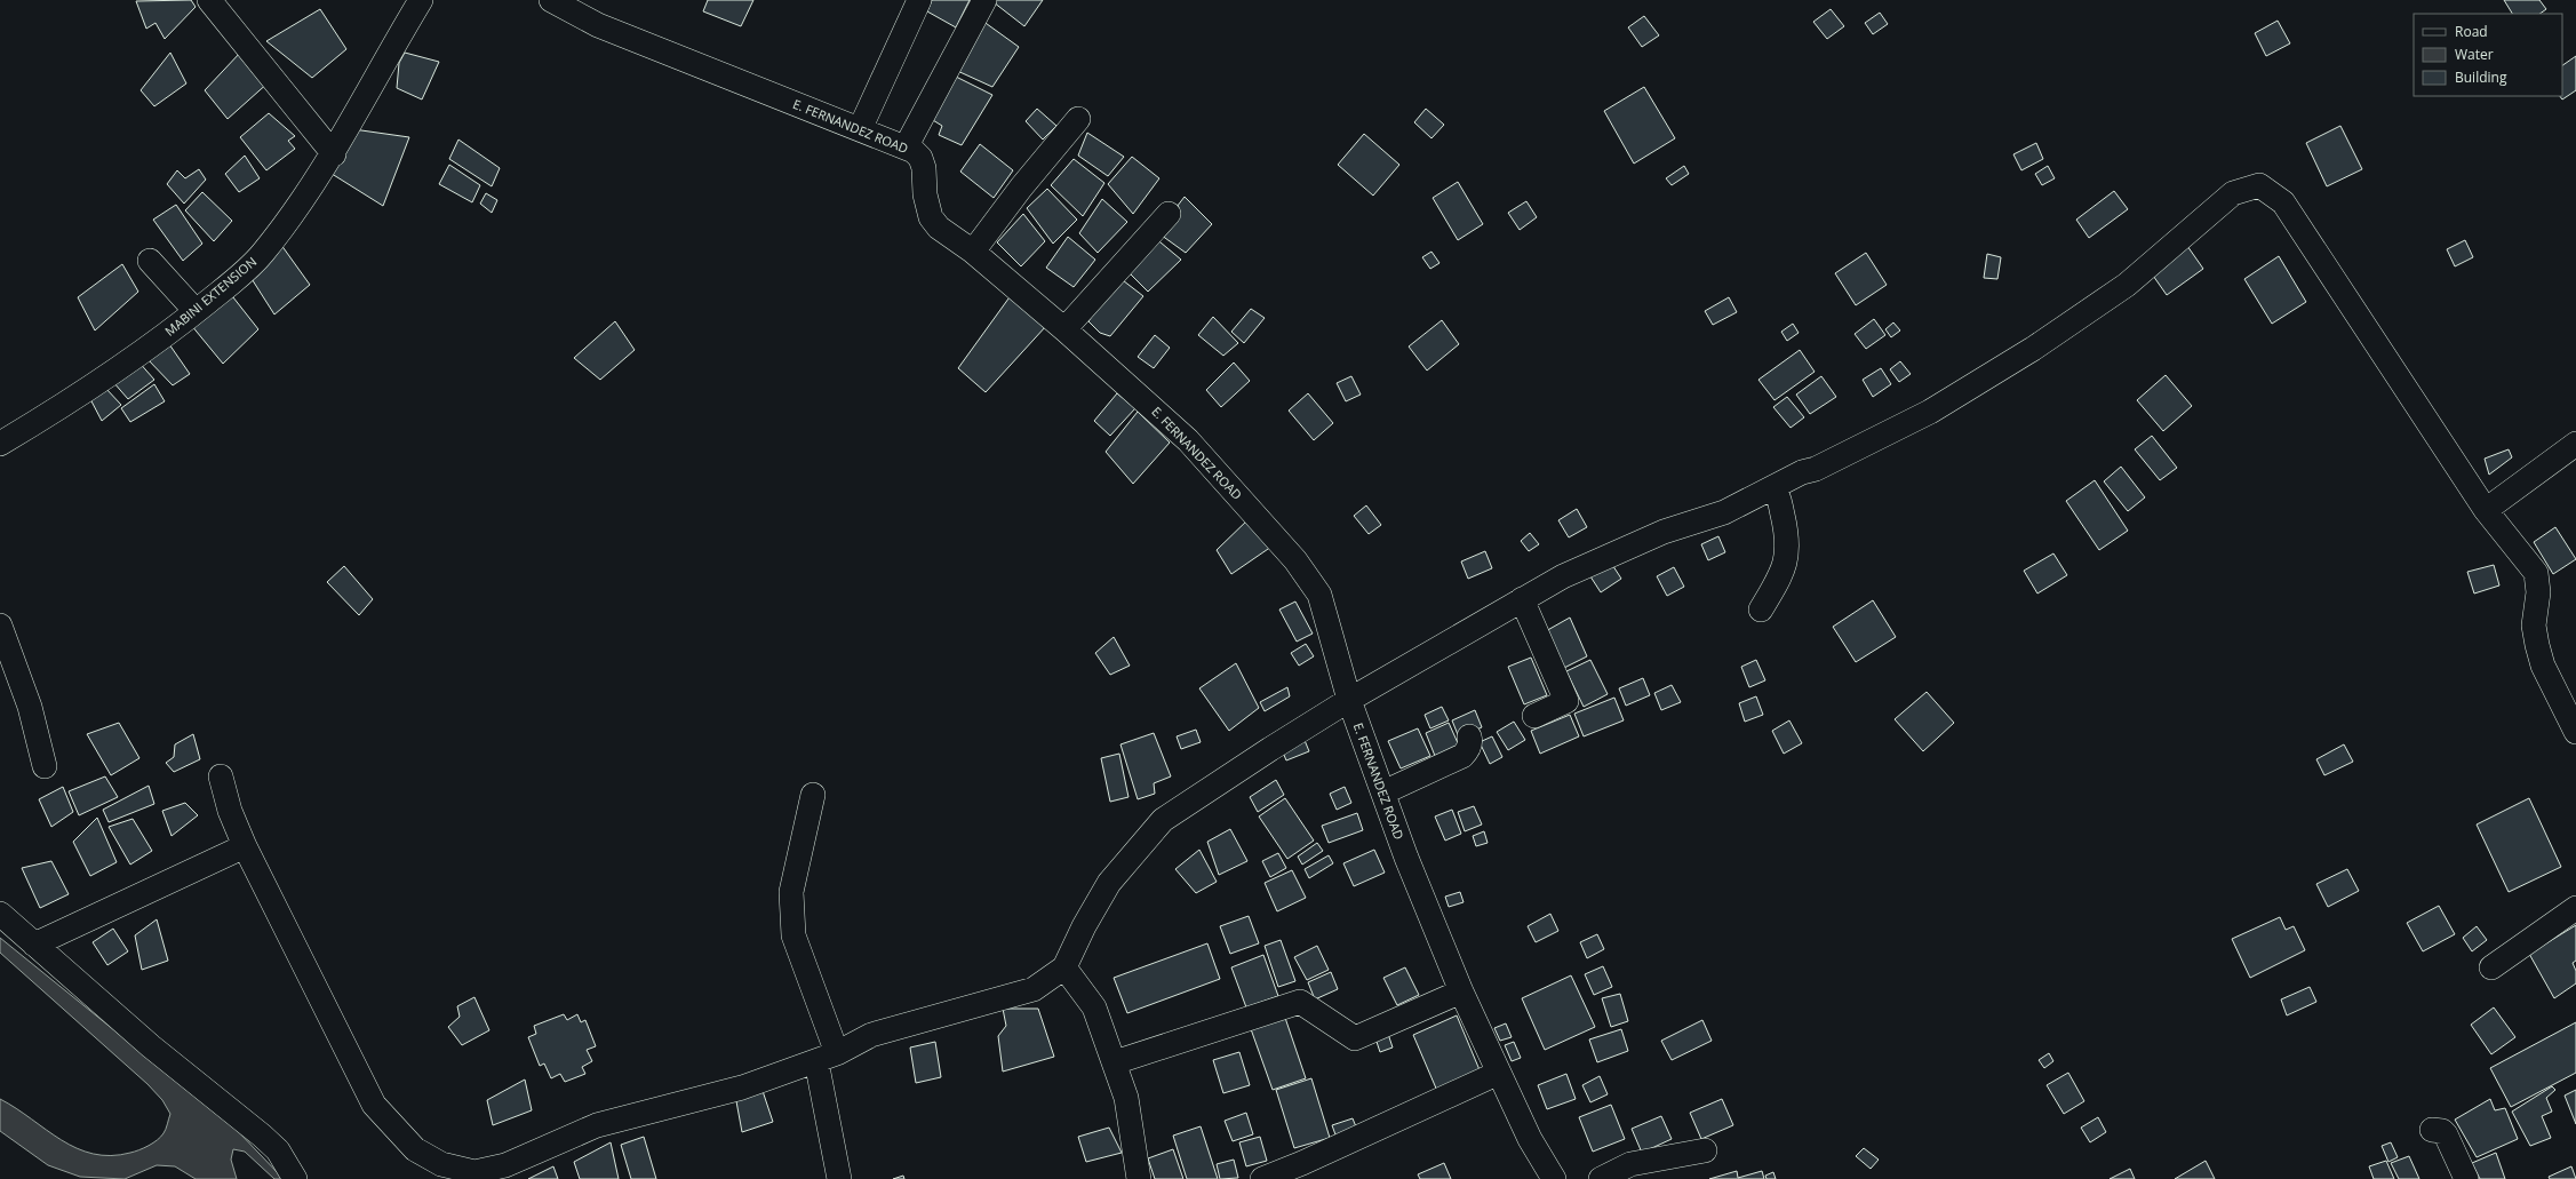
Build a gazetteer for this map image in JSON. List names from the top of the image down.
{
  "streets": {
    "street": ["E. FERNANDEZ ROAD", "MABINI EXTENSION"]
  },
  "legend": ["Road", "Water", "Building"]
}
